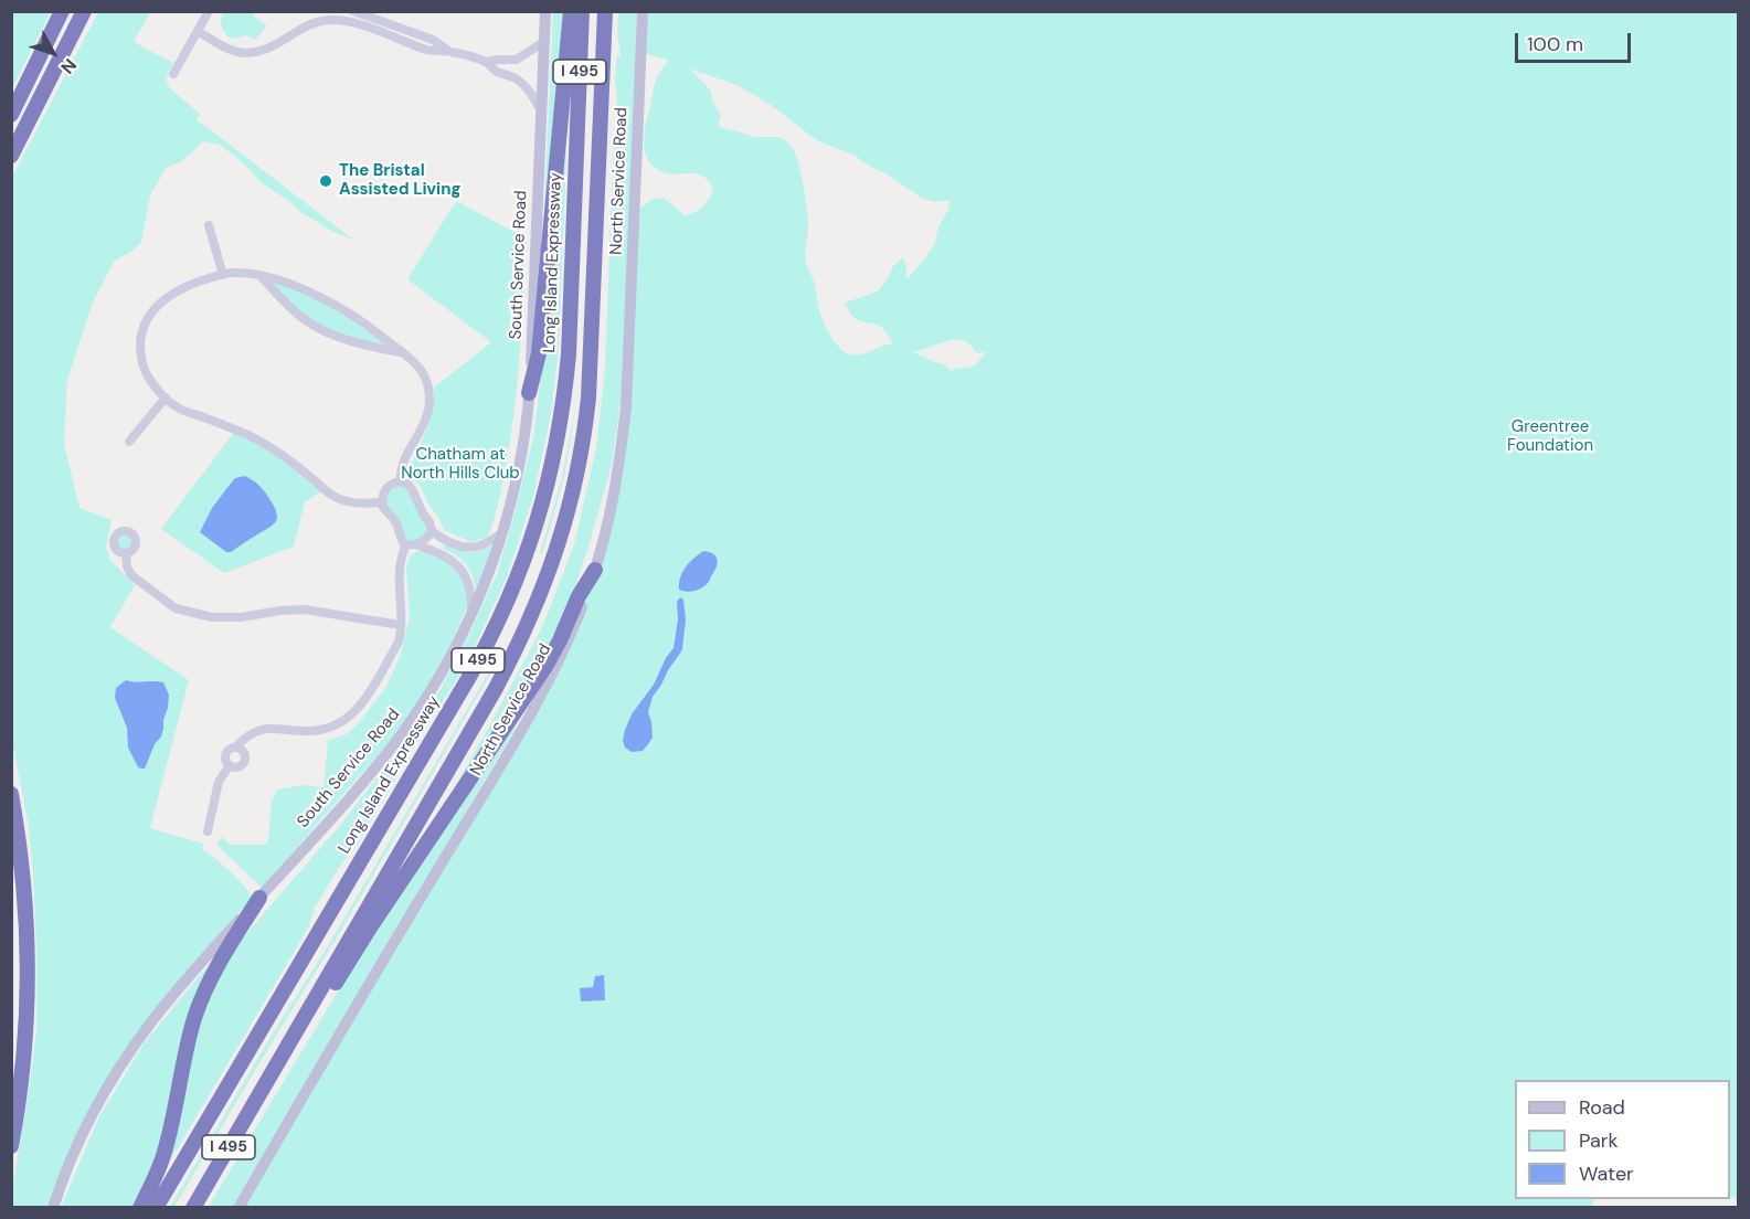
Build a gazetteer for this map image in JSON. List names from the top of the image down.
{
  "streets": {
    "highway": ["I 495", "Long Island Expressway"],
    "main road": ["North Service Road", "South Service Road"]
  },
  "parks": ["Greentree Foundation", "Chatham at North Hills Club"],
  "places": ["The Bristal Assisted Living"],
  "legend": ["Road", "Park", "Water"],
  "scale_bar": "100 m",
  "north": "bottom right"
}
